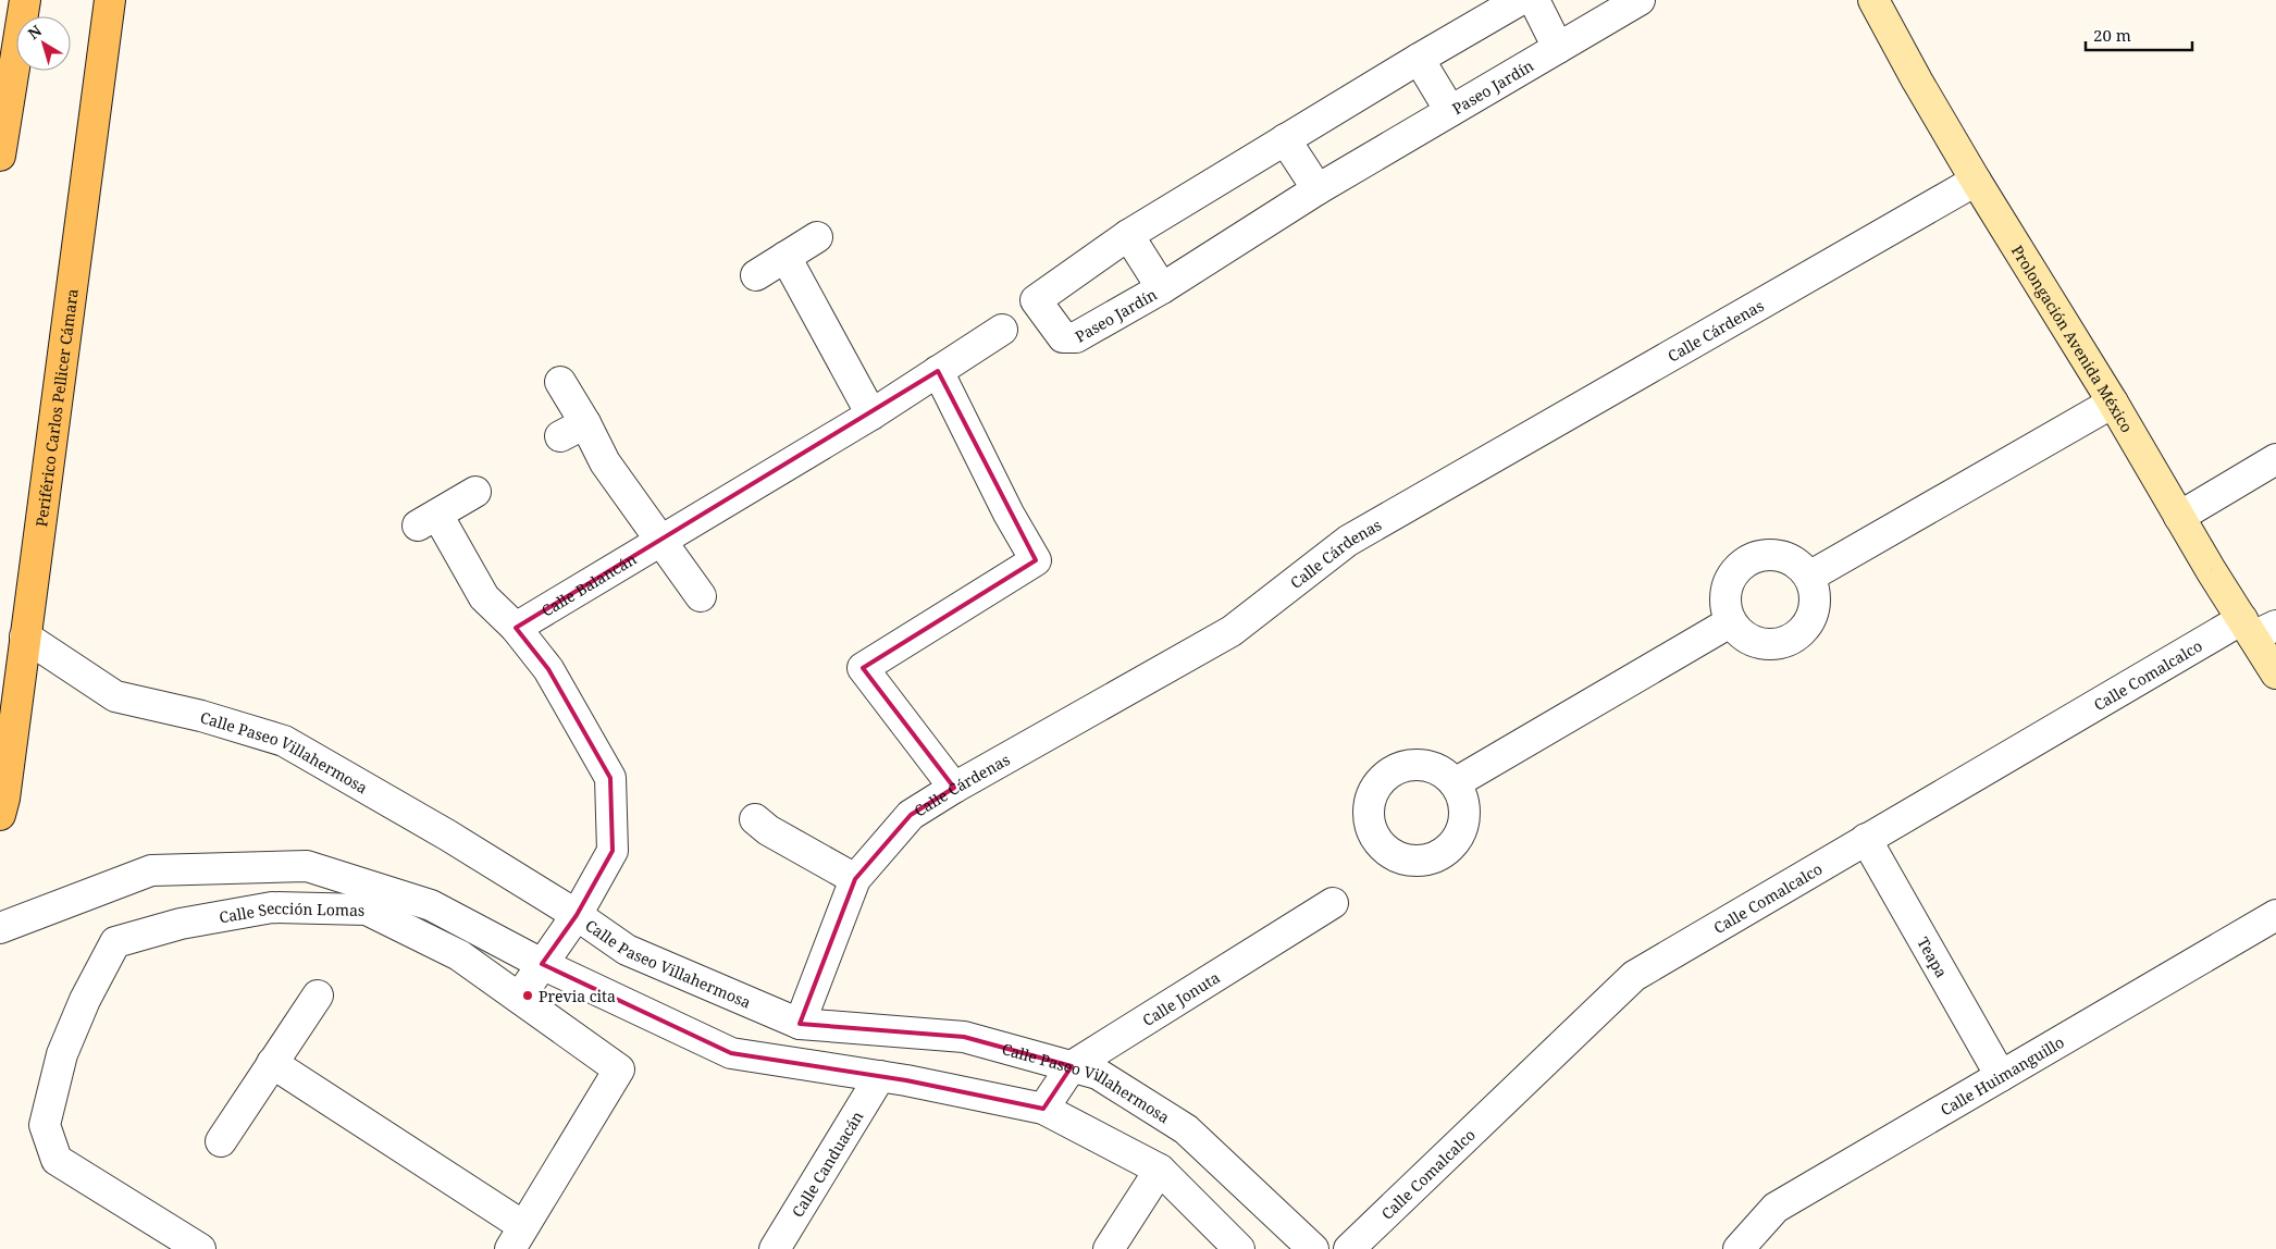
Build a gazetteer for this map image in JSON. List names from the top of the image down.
{
  "streets": {
    "main road": ["Prolongación Avenida México", "Periférico Carlos Pellicer Cámara"],
    "street": [
      "Paseo Jardín",
      "Calle Cárdenas",
      "Calle Balancán",
      "Calle Comalcalco",
      "Calle Paseo Villahermosa",
      "Calle Sección Lomas",
      "Teapa",
      "Calle Jonuta",
      "Calle Huimanguillo",
      "Calle Canduacán"
    ]
  },
  "crossings": [
    ["Calle Cárdenas", "Prolongación Avenida México"],
    ["Calle Cárdenas", "Calle Paseo Villahermosa"],
    ["Prolongación Avenida México", "Calle Comalcalco"],
    ["Periférico Carlos Pellicer Cámara", "Calle Paseo Villahermosa"],
    ["Calle Comalcalco", "Teapa"],
    ["Calle Paseo Villahermosa", "Calle Jonuta"],
    ["Teapa", "Calle Huimanguillo"]
  ],
  "places": ["Previa cita"],
  "scale_bar": "20 m",
  "north": "top left"
}
